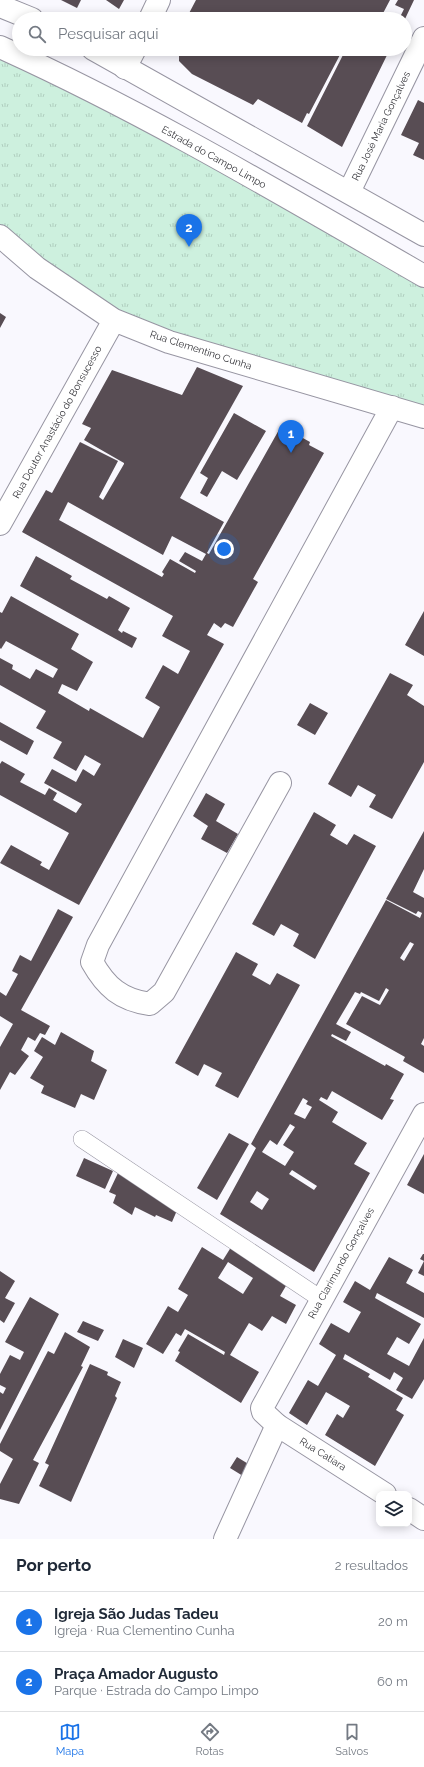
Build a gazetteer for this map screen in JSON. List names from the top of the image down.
{
  "streets": {
    "street": [
      "Rua José Maria Gonçalves",
      "Estrada do Campo Limpo",
      "Rua Clementino Cunha",
      "Rua Doutor Anastácio do Bonsucesso",
      "Rua Clarimundo Gonçalves",
      "Rua Catiara"
    ]
  },
  "crossings": [
    ["Rua Clementino Cunha", "Rua Doutor Anastácio do Bonsucesso"],
    ["Rua Clarimundo Gonçalves", "Rua Catiara"]
  ],
  "page": {
    "search": "Pesquisar aqui",
    "pins": ["2", "1"],
    "heading": ["Por perto", "2 resultados"],
    "list": [
      {
        "mark": "1",
        "name": "Igreja São Judas Tadeu",
        "note": "Igreja · Rua Clementino Cunha",
        "value": "20 m"
      },
      {
        "mark": "2",
        "name": "Praça Amador Augusto",
        "note": "Parque · Estrada do Campo Limpo",
        "value": "60 m"
      }
    ],
    "nav": ["Mapa", "Rotas", "Salvos"]
  }
}
